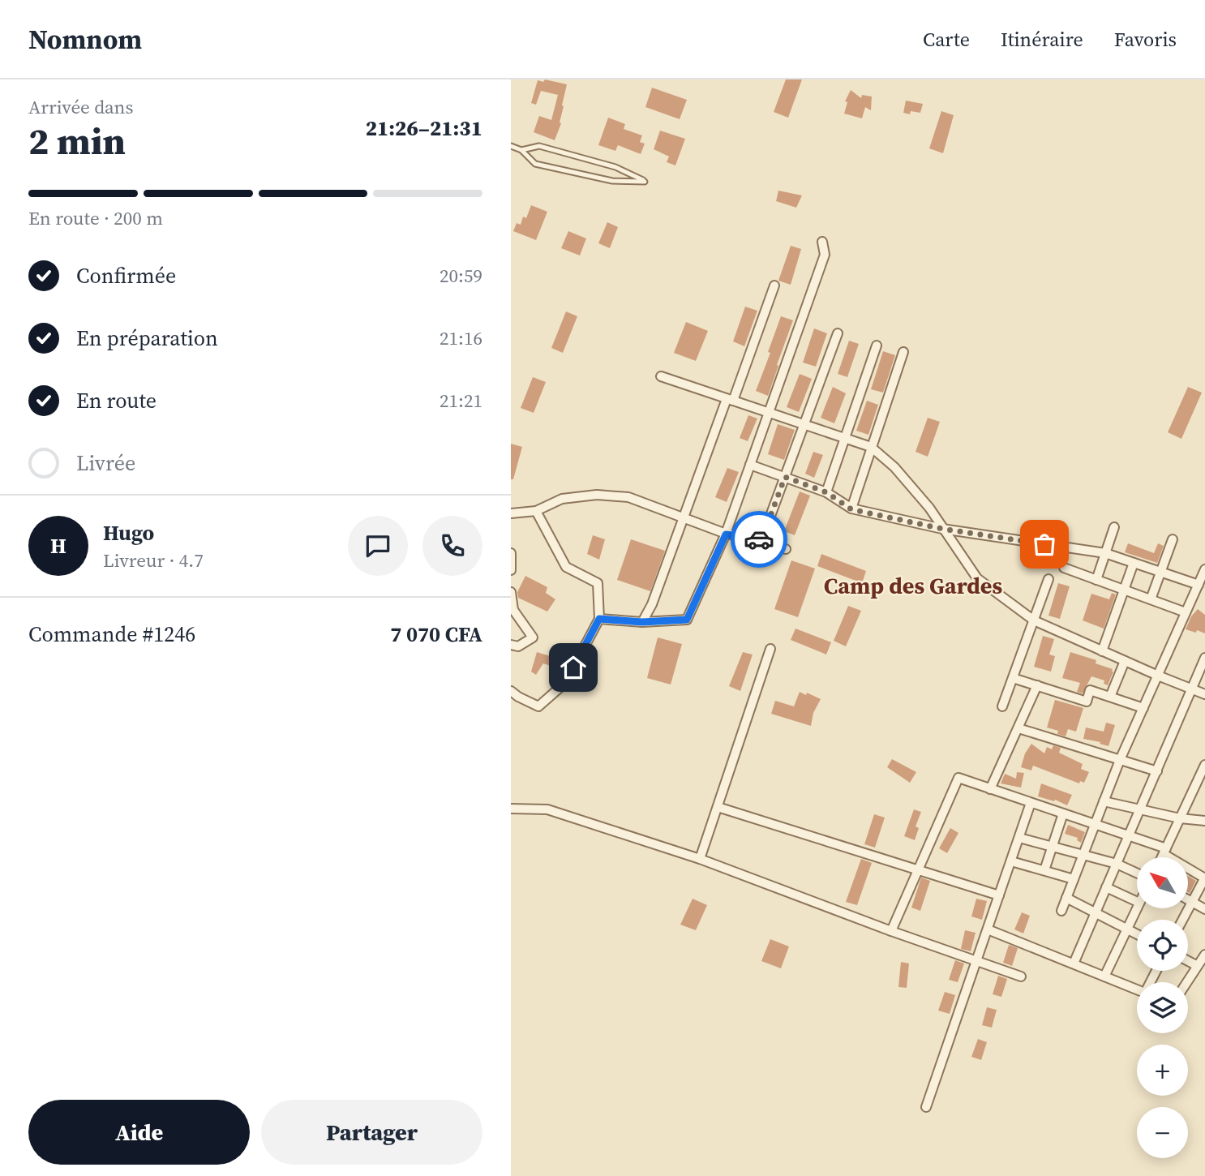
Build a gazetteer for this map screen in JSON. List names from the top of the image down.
{
  "districts": ["Camp des Gardes"],
  "north": "top left",
  "page": {
    "header": "Nomnom",
    "nav": ["Carte", "Itinéraire", "Favoris"],
    "heading": ["2 min", "Arrivée dans", "21:26–21:31"],
    "panel": [
      "Hugo",
      "Livreur · 4.7",
      "Commande #1246",
      "7 070 CFA"
    ],
    "bar": "En route · 200 m",
    "list": [
      ["Confirmée", "20:59"],
      ["En préparation", "21:16"],
      ["En route", "21:21"],
      "Livrée"
    ],
    "round": "H",
    "map_buttons": ["+", "−"],
    "buttons": ["Aide", "Partager"]
  }
}
